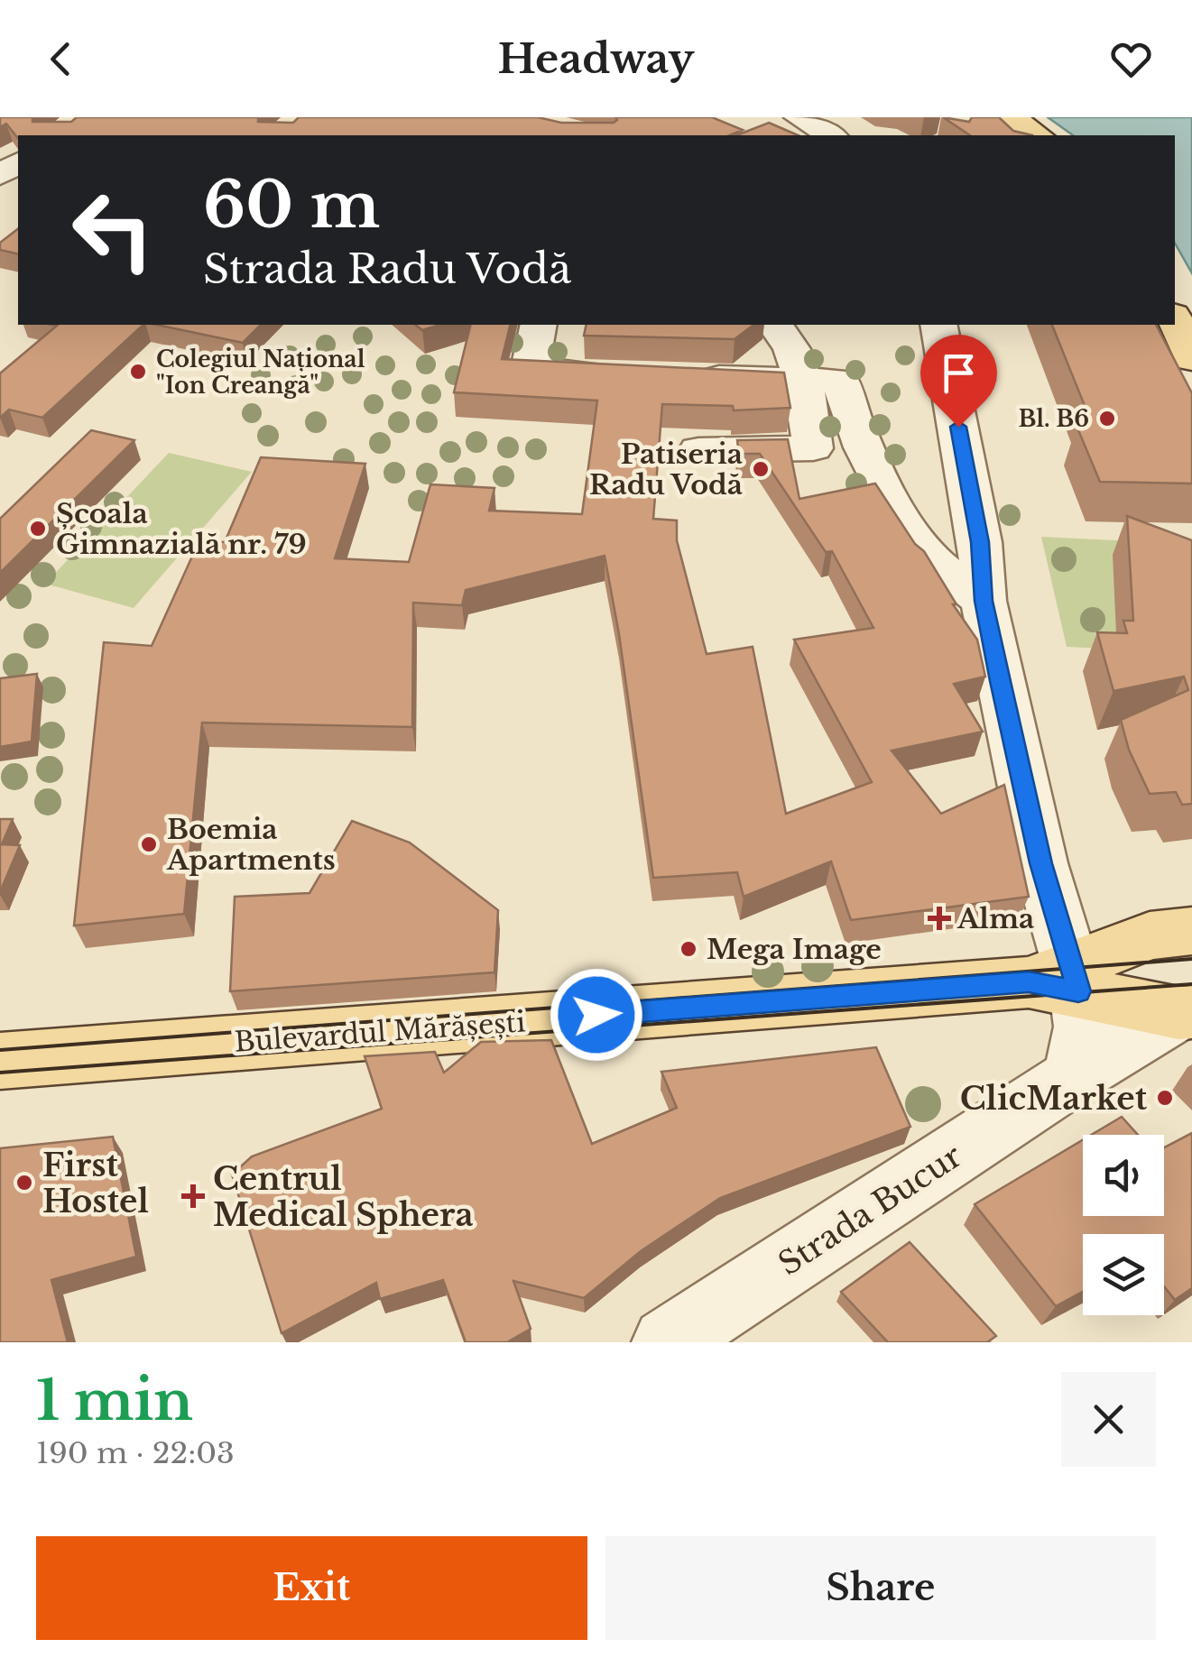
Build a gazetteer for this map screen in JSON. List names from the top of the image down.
{
  "streets": {
    "main road": ["Bulevardul Mărășești"],
    "street": ["Strada Bucur"]
  },
  "crossings": [
    ["Bulevardul Mărășești", "Strada Bucur"]
  ],
  "places": {
    "other": [
      "Colegiul Național \"Ion Creangă\"",
      "Bl. B6",
      "Patiseria Radu Vodă",
      "Școala Gimnazială nr. 79",
      "Boemia Apartments",
      "Mega Image",
      "ClicMarket",
      "First Hostel"
    ],
    "health": ["Alma", "Centrul Medical Sphera"]
  },
  "page": {
    "header": "Headway",
    "turn": ["60 m", "Strada Radu Vodă"],
    "heading": ["1 min", "190 m · 22:03"],
    "buttons": ["Exit", "Share"]
  }
}
